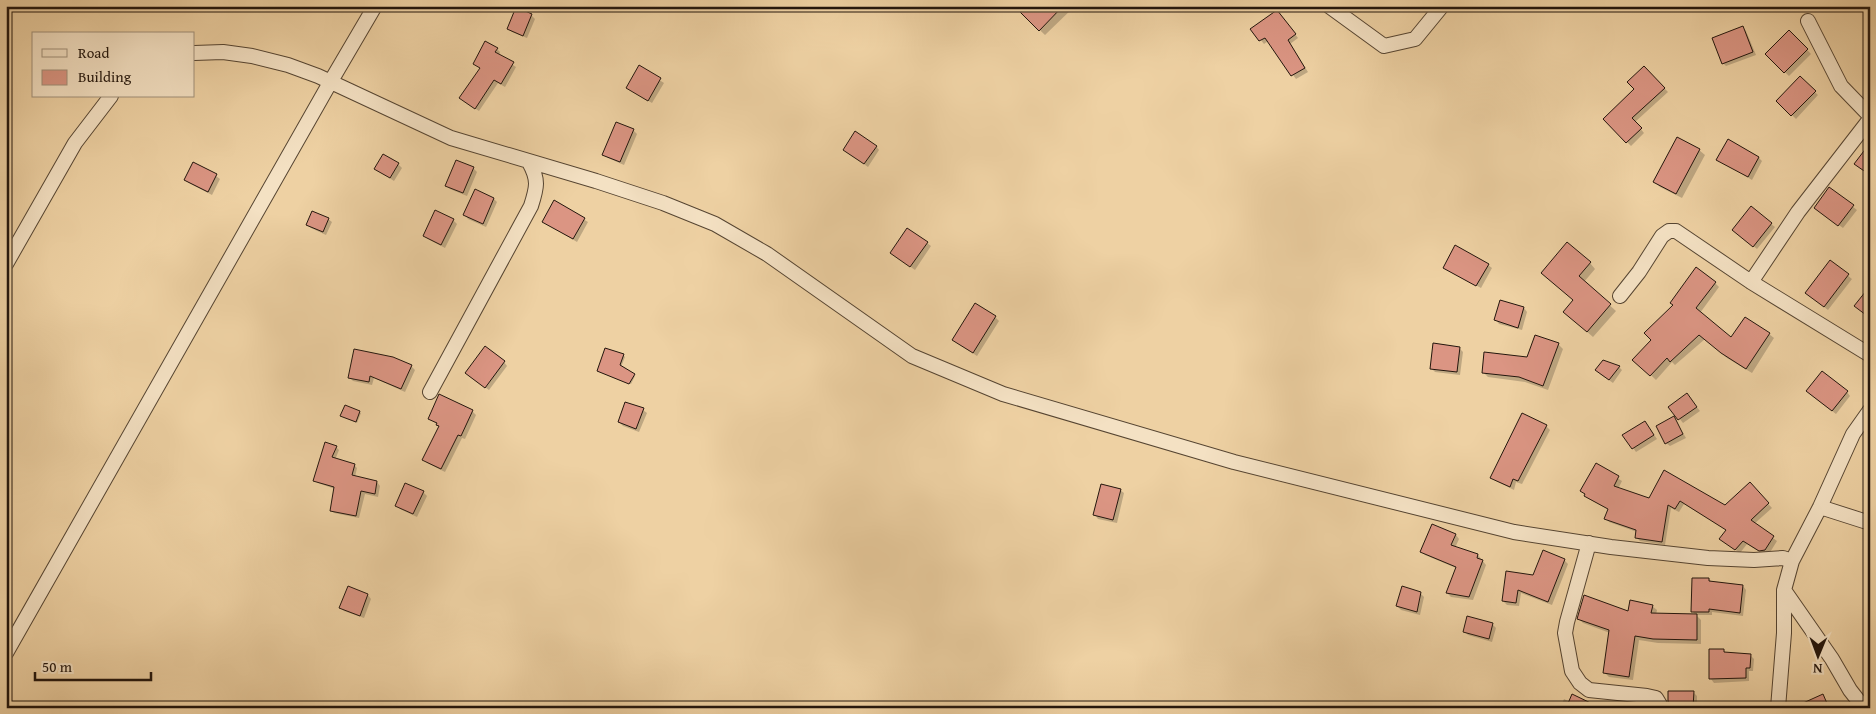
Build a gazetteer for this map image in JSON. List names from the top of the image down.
{
  "legend": ["Road", "Building"],
  "scale_bar": "50 m",
  "north": "bottom"
}
